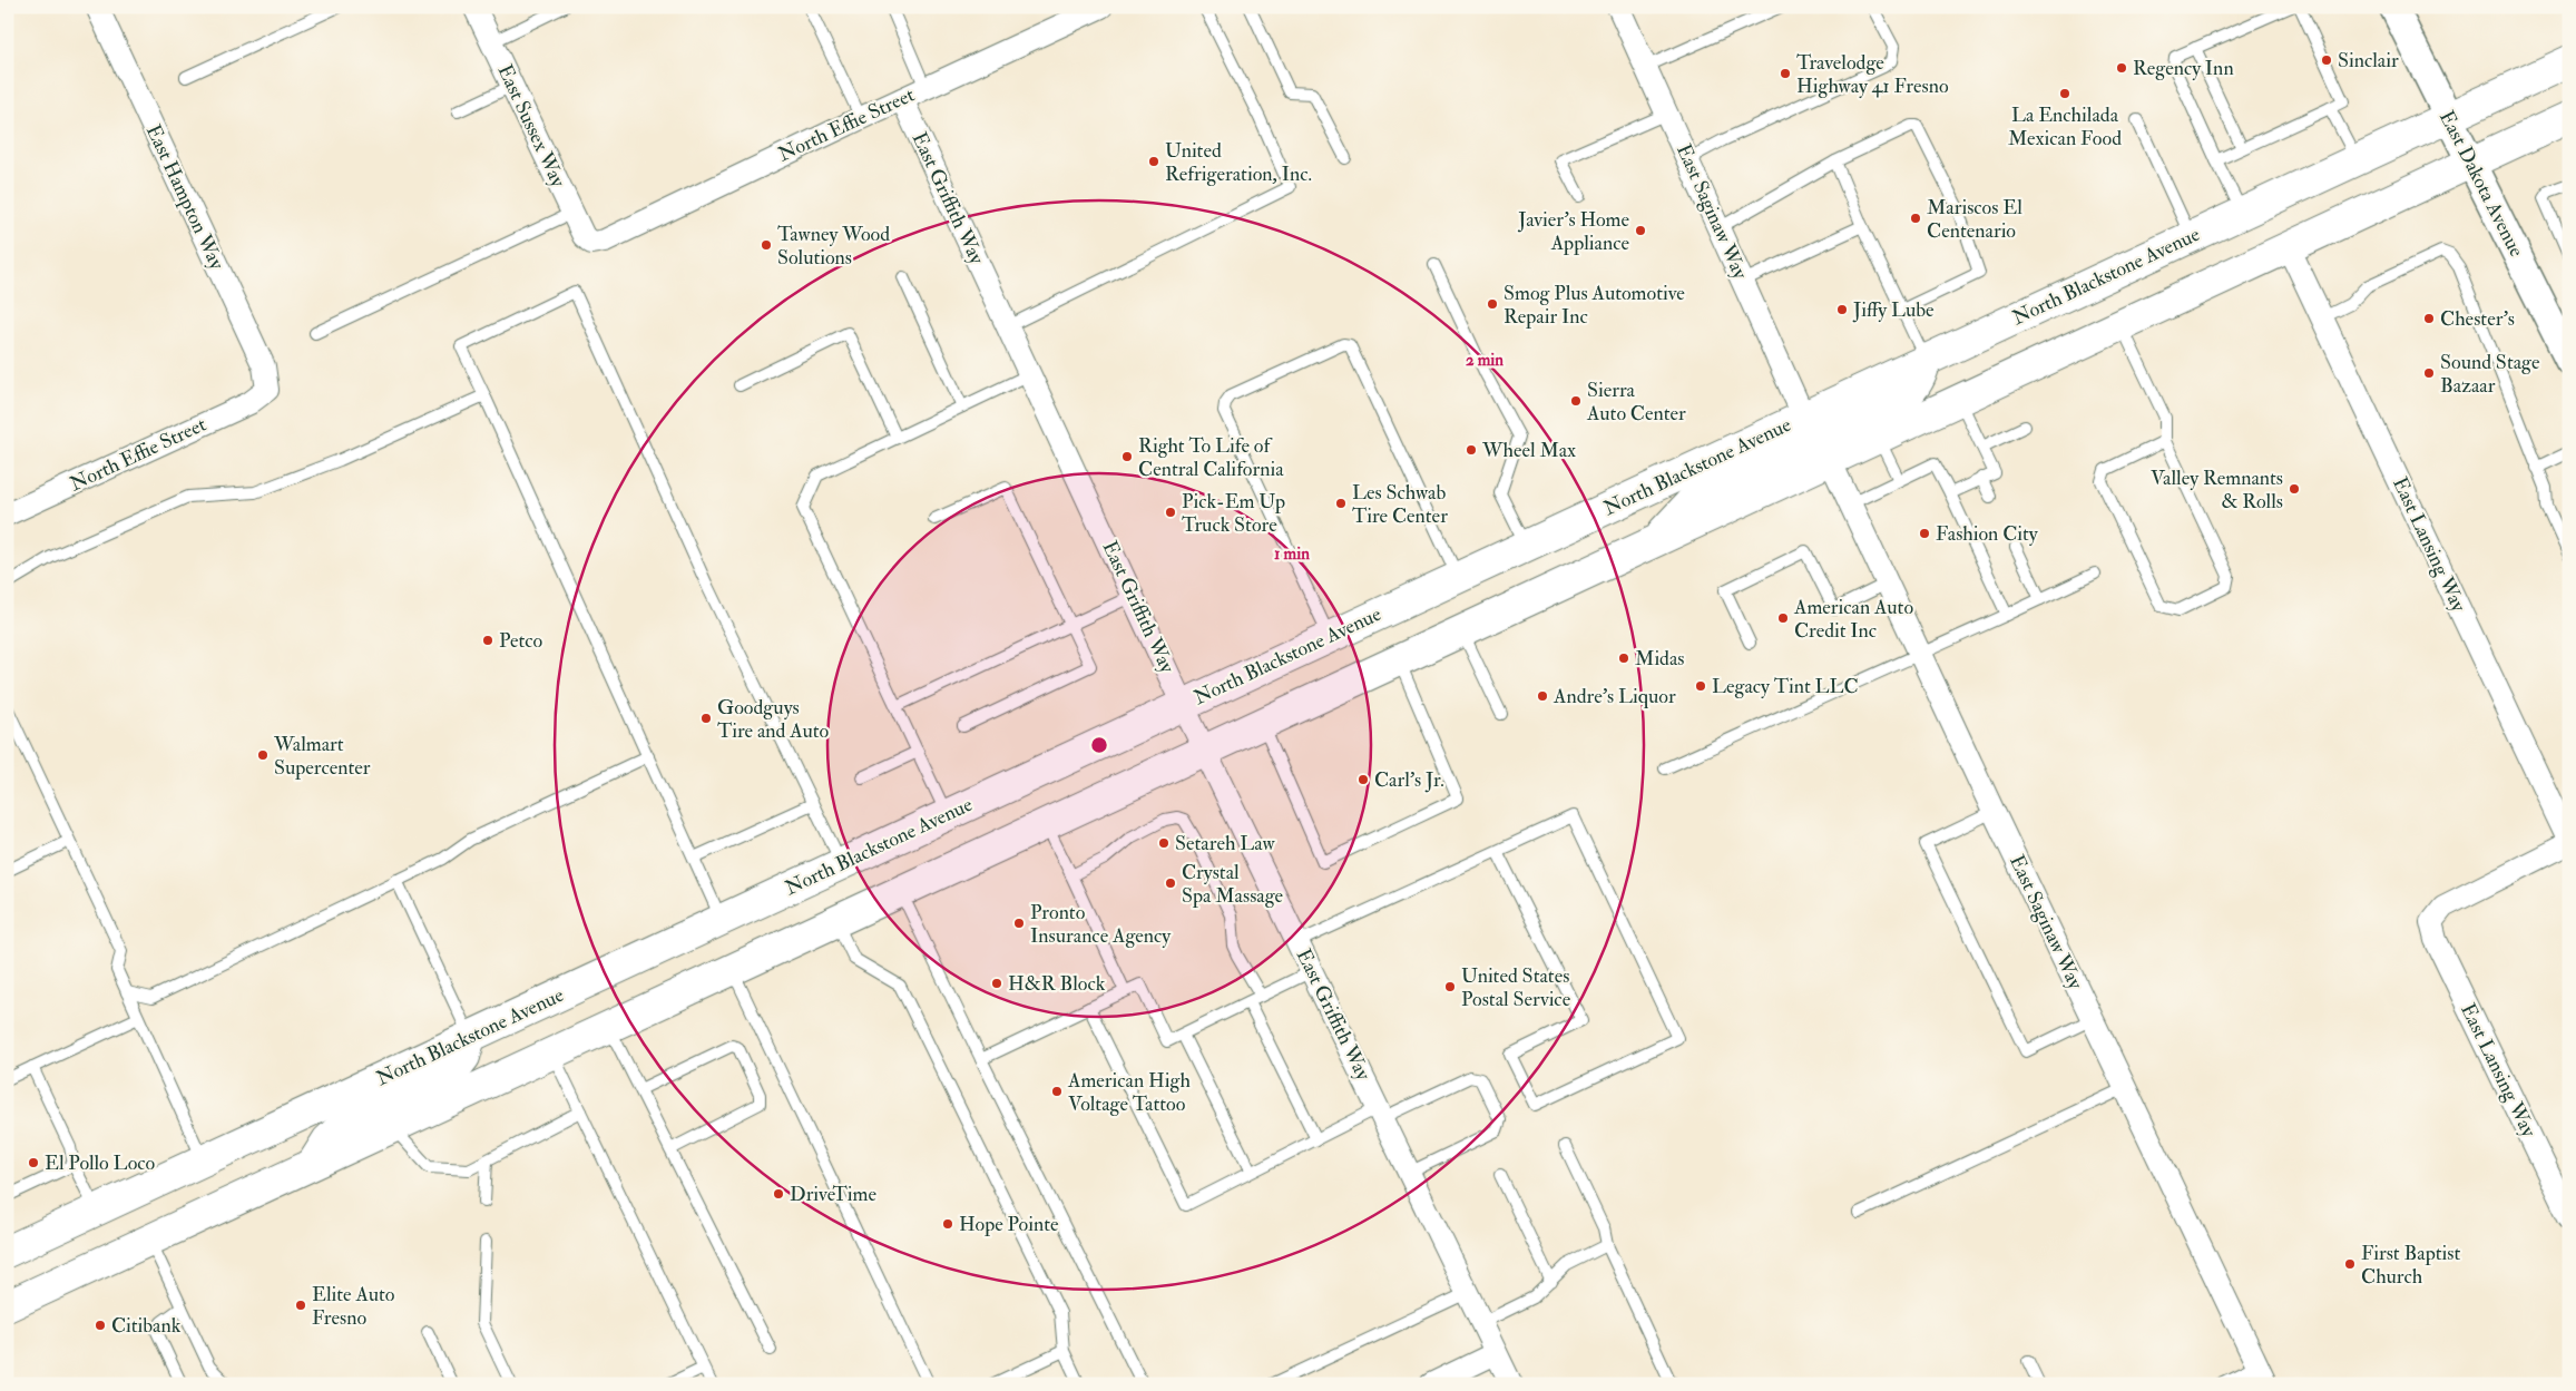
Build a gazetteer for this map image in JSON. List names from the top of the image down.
{
  "streets": {
    "main road": ["North Blackstone Avenue"],
    "street": [
      "North Effie Street",
      "East Sussex Way",
      "East Dakota Avenue",
      "East Hampton Way",
      "East Griffith Way",
      "East Saginaw Way",
      "East Lansing Way"
    ]
  },
  "crossings": [
    ["North Effie Street", "East Sussex Way"],
    ["North Effie Street", "East Hampton Way"],
    ["North Effie Street", "East Griffith Way"],
    ["East Dakota Avenue", "North Blackstone Avenue"],
    ["East Griffith Way", "North Blackstone Avenue"],
    ["East Saginaw Way", "North Blackstone Avenue"]
  ],
  "places": [
    "Sinclair",
    "Regency Inn",
    "Travelodge Highway 41 Fresno",
    "La Enchilada Mexican Food",
    "United Refrigeration, Inc.",
    "Mariscos El Centenario",
    "Javier's Home Appliance",
    "Tawney Wood Solutions",
    "Smog Plus Automotive Repair Inc",
    "Jiffy Lube",
    "Chester's",
    "Sound Stage Bazaar",
    "Sierra Auto Center",
    "Wheel Max",
    "Right To Life of Central California",
    "Valley Remnants & Rolls",
    "Les Schwab Tire Center",
    "Pick-Em Up Truck Store",
    "Fashion City",
    "American Auto Credit Inc",
    "Petco",
    "Midas",
    "Legacy Tint LLC",
    "Andre's Liquor",
    "Goodguys Tire and Auto",
    "Walmart Supercenter",
    "Carl's Jr.",
    "Setareh Law",
    "Crystal Spa Massage",
    "Pronto Insurance Agency",
    "H&R Block",
    "United States Postal Service",
    "American High Voltage Tattoo",
    "El Pollo Loco",
    "DriveTime",
    "Hope Pointe",
    "First Baptist Church",
    "Elite Auto Fresno",
    "Citibank"
  ],
  "rings": ["2 min", "1 min"]
}
